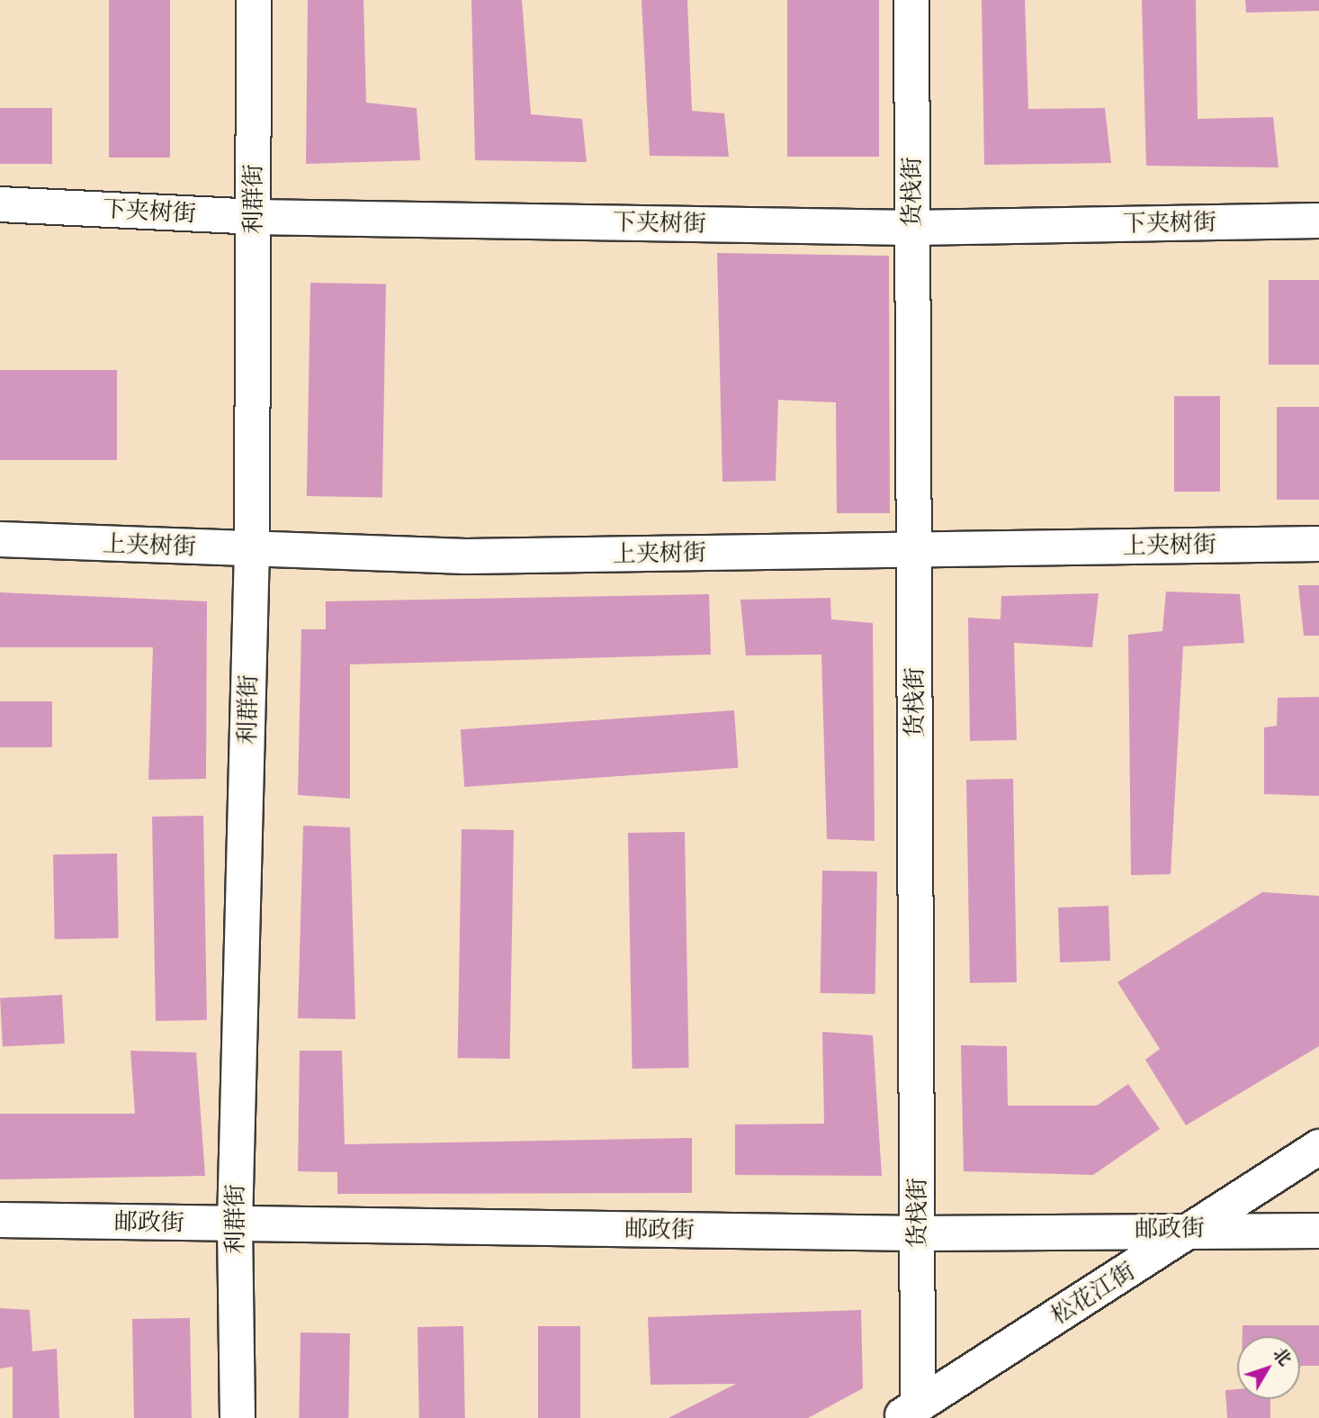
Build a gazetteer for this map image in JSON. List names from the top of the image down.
{
  "streets": {
    "street": [
      "货栈街",
      "利群街",
      "下夹树街",
      "上夹树街",
      "邮政街",
      "松花江街"
    ]
  },
  "crossings": [
    ["货栈街", "下夹树街"],
    ["货栈街", "上夹树街"],
    ["货栈街", "邮政街"],
    ["货栈街", "松花江街"],
    ["利群街", "下夹树街"],
    ["利群街", "上夹树街"],
    ["利群街", "邮政街"],
    ["邮政街", "松花江街"]
  ],
  "north": "top right"
}
